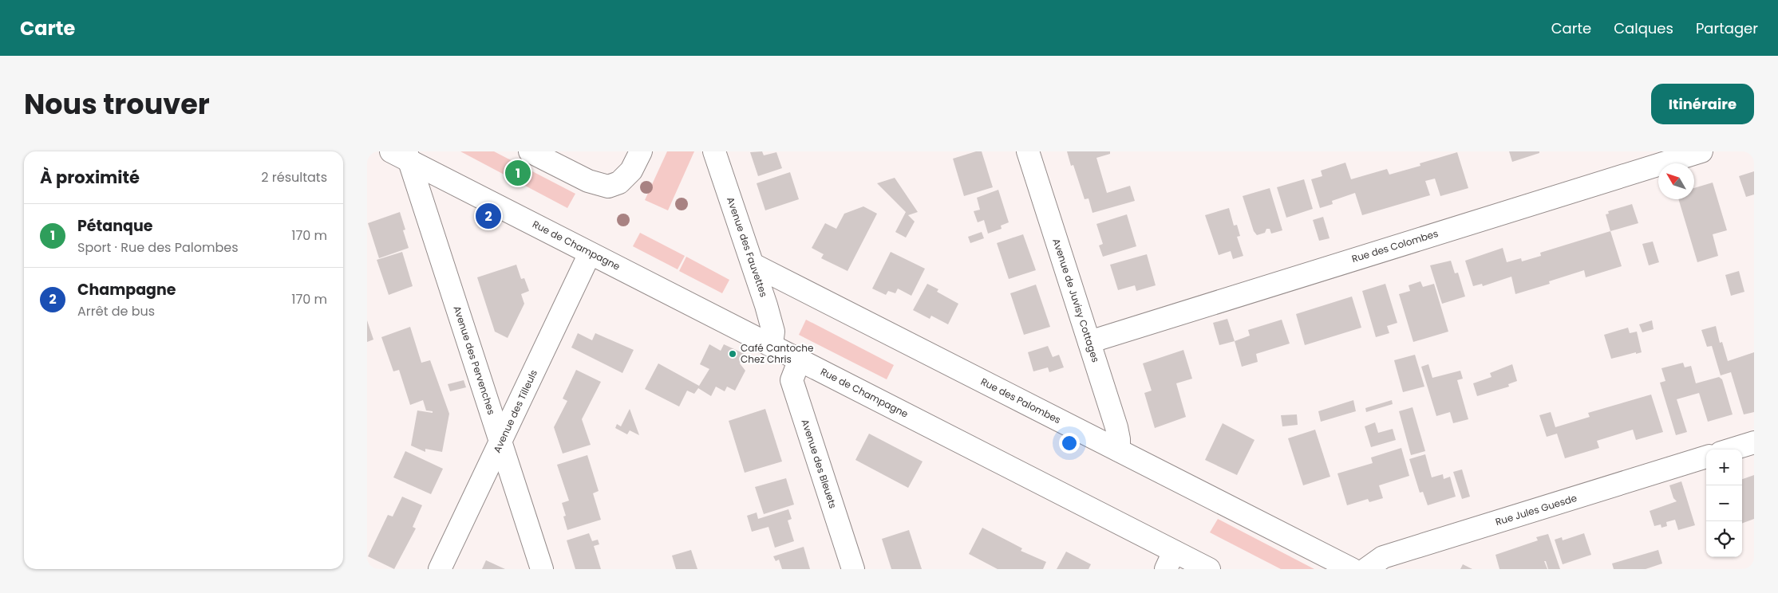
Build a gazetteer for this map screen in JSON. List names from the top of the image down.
{
  "streets": {
    "street": [
      "Rue de Champagne",
      "Rue des Colombes",
      "Avenue des Fauvettes",
      "Avenue de Juvisy Cottages",
      "Avenue des Pervenches",
      "Rue des Palombes",
      "Avenue des Tilleuls",
      "Avenue des Bleuets",
      "Rue Jules Guesde"
    ]
  },
  "crossings": [
    ["Rue de Champagne", "Avenue des Fauvettes"],
    ["Rue de Champagne", "Avenue des Pervenches"],
    ["Rue de Champagne", "Avenue des Tilleuls"],
    ["Rue de Champagne", "Avenue des Bleuets"],
    ["Rue des Colombes", "Avenue de Juvisy Cottages"],
    ["Avenue des Fauvettes", "Rue des Palombes"],
    ["Avenue de Juvisy Cottages", "Rue des Palombes"],
    ["Avenue des Pervenches", "Avenue des Tilleuls"]
  ],
  "places": ["Café Cantoche Chez Chris"],
  "north": "top left",
  "page": {
    "header": "Carte",
    "nav": ["Carte", "Calques", "Partager"],
    "title": "Nous trouver",
    "buttons": "Itinéraire",
    "heading": ["À proximité", "2 résultats"],
    "pins": ["1", "2"],
    "list": [
      {
        "mark": "1",
        "name": "Pétanque",
        "note": "Sport · Rue des Palombes",
        "value": "170 m"
      },
      {
        "mark": "2",
        "name": "Champagne",
        "note": "Arrêt de bus",
        "value": "170 m"
      }
    ],
    "map_buttons": ["+", "−"]
  }
}
